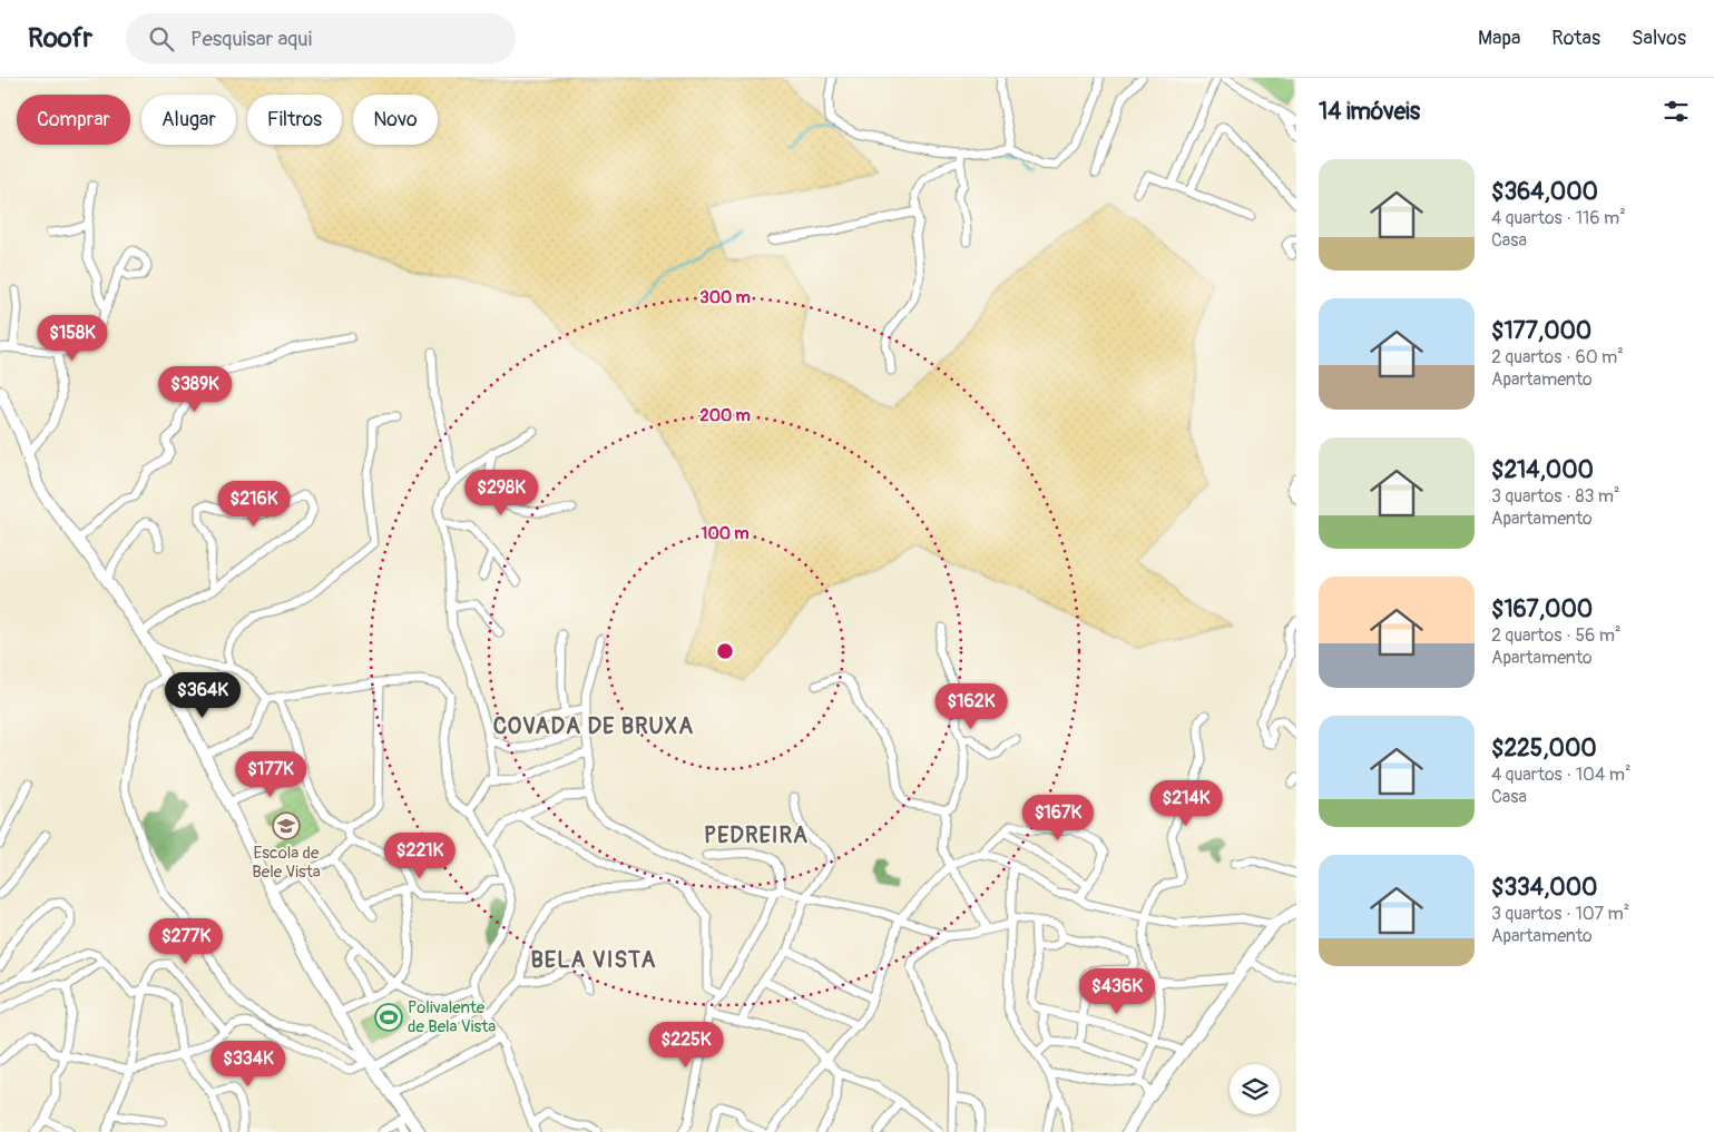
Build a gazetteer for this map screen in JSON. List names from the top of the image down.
{
  "districts": ["COVADA DE BRUXA", "PEDREIRA", "BELA VISTA"],
  "places": {
    "school or university": ["Escola de Bele Vista"],
    "sports": ["Polivalente de Bela Vista"]
  },
  "page": {
    "header": "Roofr",
    "search": "Pesquisar aqui",
    "nav": ["Mapa", "Rotas", "Salvos"],
    "heading": "14 imóveis",
    "chip": [
      "Comprar",
      "Alugar",
      "Filtros",
      "Novo"
    ],
    "list": [
      {
        "name": "$364,000",
        "note": "4 quartos · 116 m² · Casa"
      },
      {
        "name": "$177,000",
        "note": "2 quartos · 60 m² · Apartamento"
      },
      {
        "name": "$214,000",
        "note": "3 quartos · 83 m² · Apartamento"
      },
      {
        "name": "$167,000",
        "note": "2 quartos · 56 m² · Apartamento"
      },
      {
        "name": "$225,000",
        "note": "4 quartos · 104 m² · Casa"
      },
      {
        "name": "$334,000",
        "note": "3 quartos · 107 m² · Apartamento"
      }
    ],
    "price": [
      "$158K",
      "$389K",
      "$298K",
      "$216K",
      "$364K",
      "$162K",
      "$177K",
      "$214K",
      "$167K",
      "$221K",
      "$277K",
      "$436K",
      "$225K",
      "$334K"
    ]
  },
  "rings": ["300 m", "200 m", "100 m"]
}
